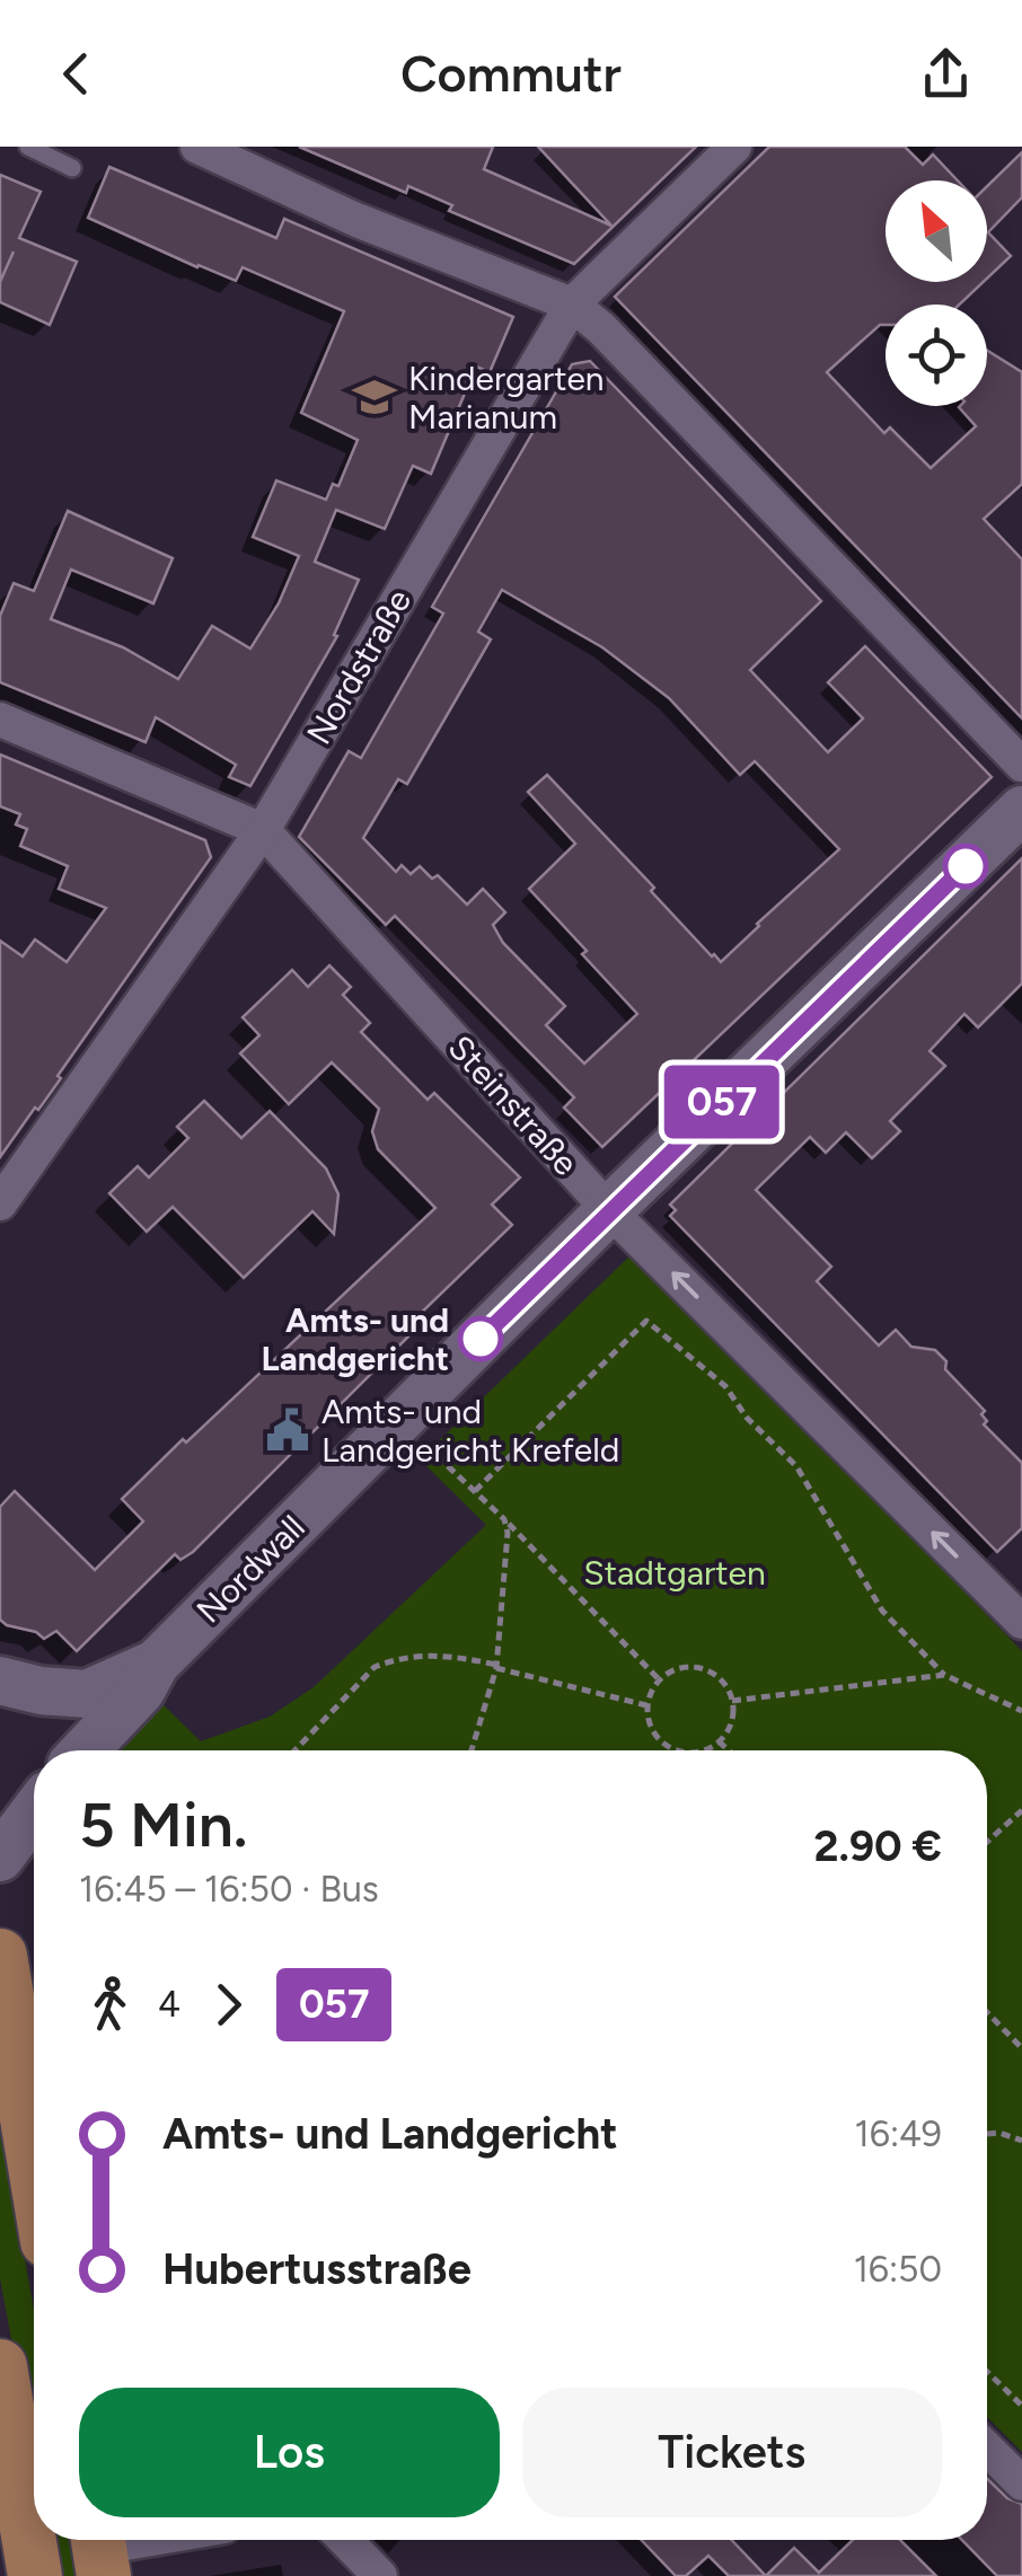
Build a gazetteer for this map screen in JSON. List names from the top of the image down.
{
  "streets": {
    "street": ["Nordstraße", "Steinstraße", "Nordwall"]
  },
  "crossings": [
    ["Nordstraße", "Steinstraße"],
    ["Steinstraße", "Nordwall"]
  ],
  "one_way": ["Steinstraße"],
  "parks": ["Stadtgarten"],
  "places": {
    "school or university": ["Kindergarten Marianum"],
    "other": ["Amts- und Landgericht"],
    "public building": ["Amts- und Landgericht Krefeld"]
  },
  "lines": ["bus line 057"],
  "north": "top left",
  "page": {
    "header": "Commutr",
    "on_map": "057",
    "heading": ["5 Min.", "16:45 – 16:50 · Bus", "2.90 €"],
    "legs": ["4", "057"],
    "list": [
      {
        "name": "Amts- und Landgericht",
        "value": "16:49"
      },
      {
        "name": "Hubertusstraße",
        "value": "16:50"
      }
    ],
    "buttons": ["Los", "Tickets"]
  }
}
